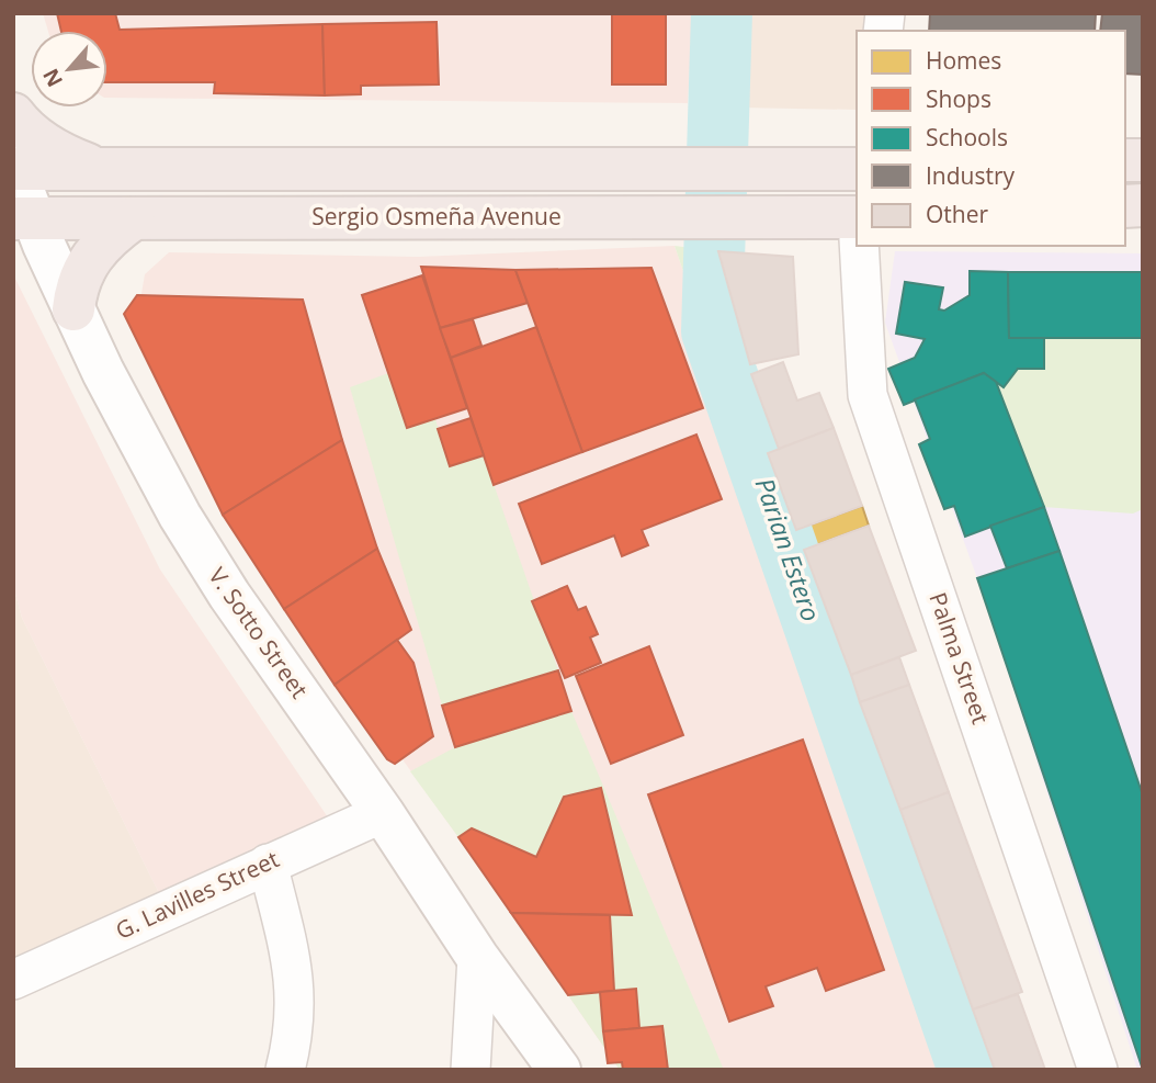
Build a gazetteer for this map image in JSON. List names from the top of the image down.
{
  "streets": {
    "highway": ["Sergio Osmeña Avenue"],
    "street": ["V. Sotto Street", "Palma Street", "G. Lavilles Street"]
  },
  "crossings": [
    ["Sergio Osmeña Avenue", "V. Sotto Street"],
    ["V. Sotto Street", "G. Lavilles Street"]
  ],
  "water": ["Parian Estero"],
  "legend": [
    "Homes",
    "Shops",
    "Schools",
    "Industry",
    "Other"
  ],
  "north": "bottom left"
}
